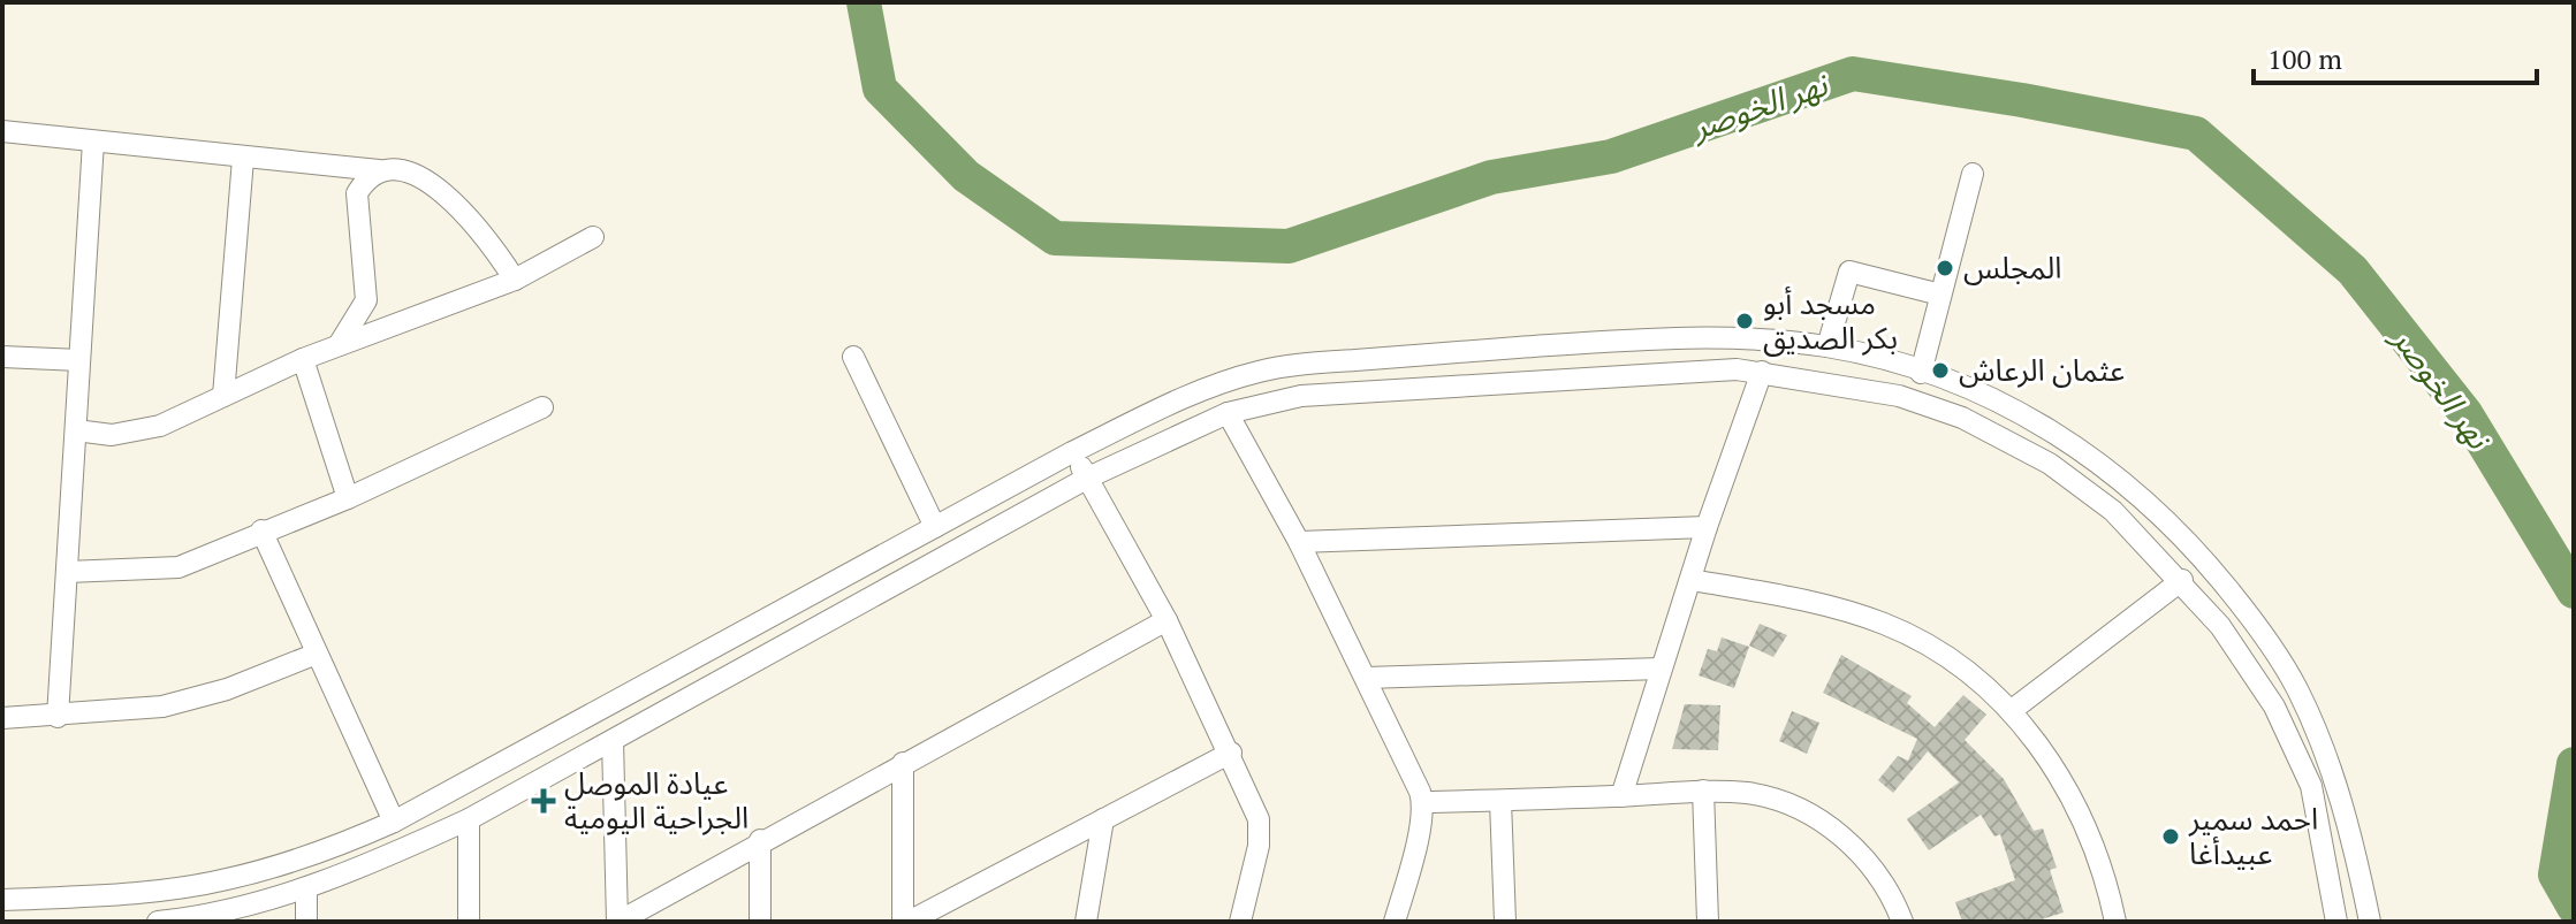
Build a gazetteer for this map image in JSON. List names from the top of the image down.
{
  "water": ["نهر الخوصر"],
  "places": {
    "other": [
      "المجلس",
      "مسجد أبو بكر الصديق",
      "عثمان الرعاش",
      "احمد سمير عبيدأغا"
    ],
    "health": ["عيادة الموصل الجراحية اليومية"]
  },
  "scale_bar": "100 m"
}
